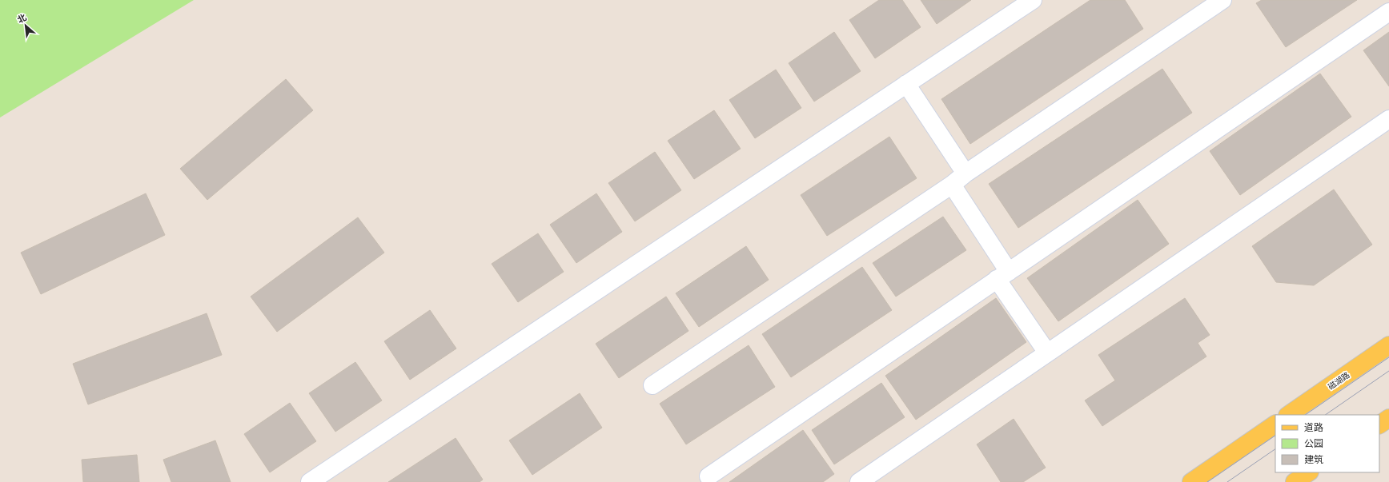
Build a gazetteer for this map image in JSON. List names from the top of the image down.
{
  "streets": {
    "main road": ["磁湖路"]
  },
  "legend": ["道路", "公园", "建筑"],
  "north": "top left"
}
